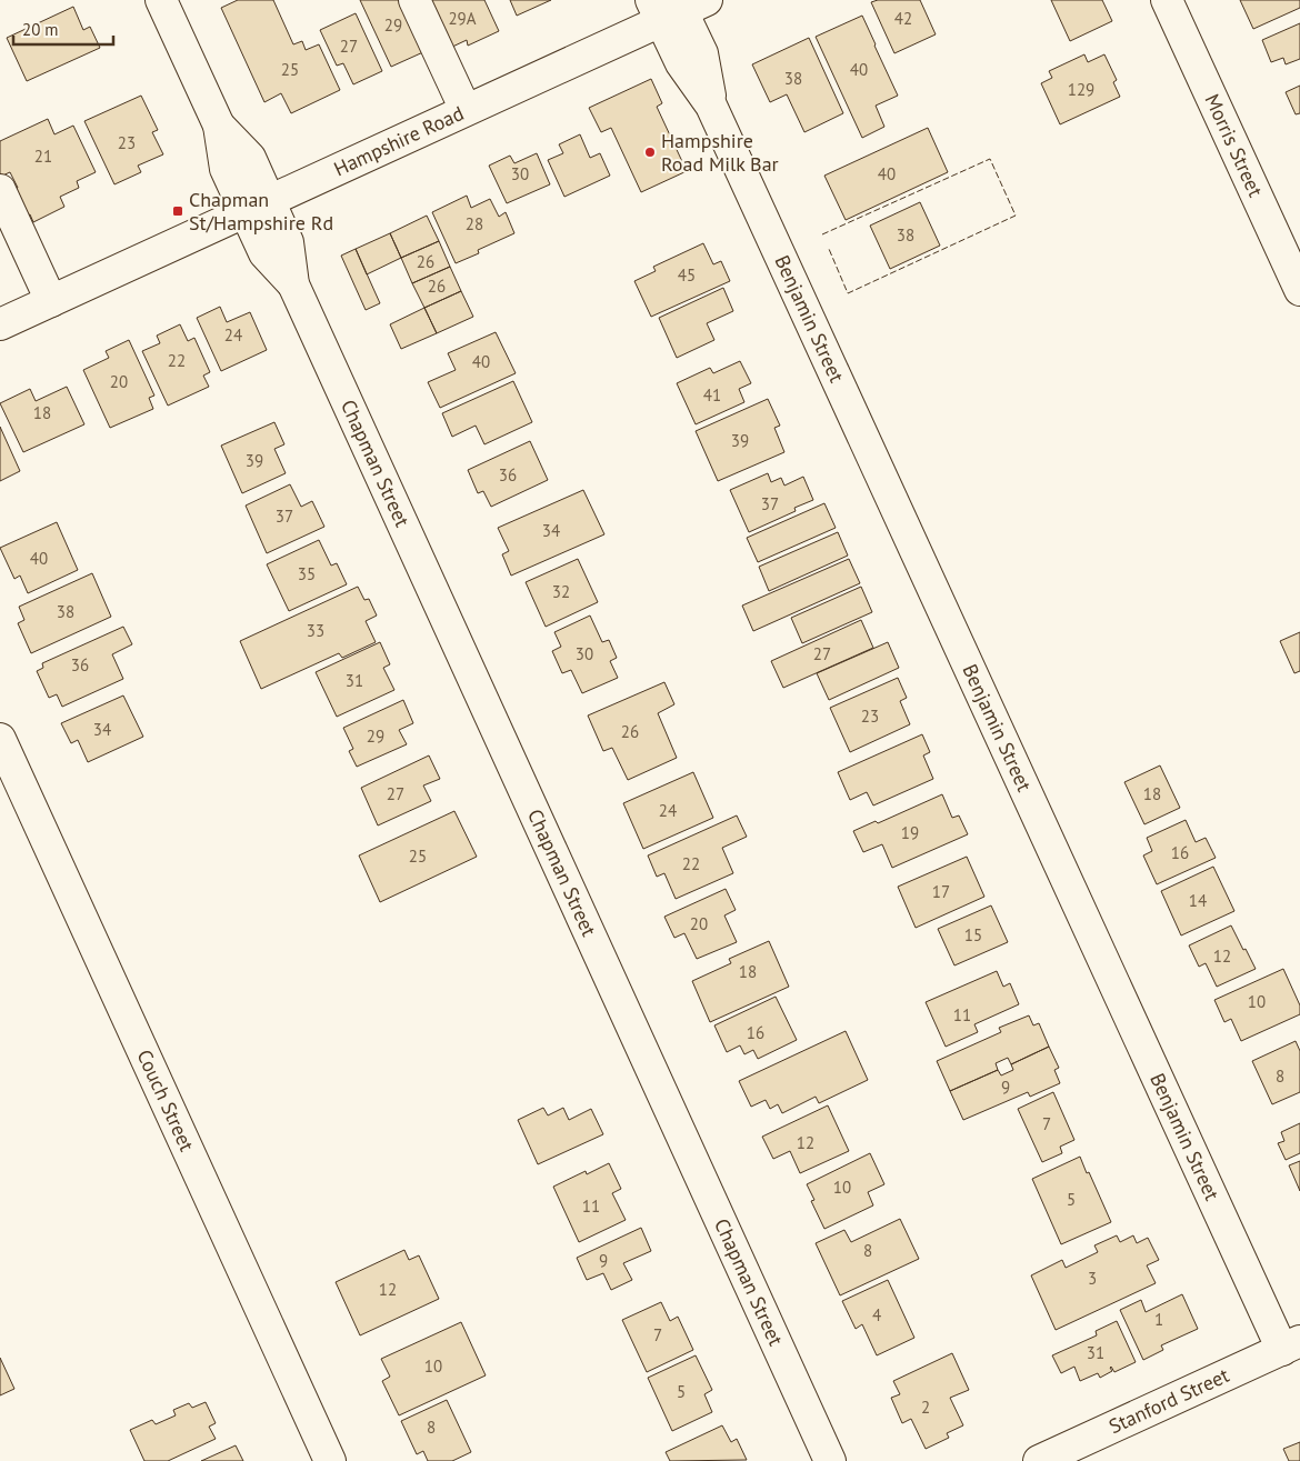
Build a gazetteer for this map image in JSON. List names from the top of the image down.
{
  "streets": {
    "street": [
      "Hampshire Road",
      "Morris Street",
      "Benjamin Street",
      "Chapman Street",
      "Couch Street",
      "Stanford Street"
    ]
  },
  "crossings": [
    ["Hampshire Road", "Benjamin Street"],
    ["Hampshire Road", "Chapman Street"],
    ["Benjamin Street", "Stanford Street"]
  ],
  "places": {
    "other": ["Hampshire Road Milk Bar"],
    "transit": ["Chapman St/Hampshire Rd"]
  },
  "house_numbers": [
    "29A",
    "42",
    "29",
    "27",
    "25",
    "40",
    "38",
    "129",
    "23",
    "21",
    "30",
    "40",
    "28",
    "38",
    "26",
    "45",
    "26",
    "24",
    "22",
    "40",
    "20",
    "41",
    "18",
    "39",
    "39",
    "36",
    "37",
    "37",
    "34",
    "40",
    "35",
    "32",
    "38",
    "33",
    "30",
    "27",
    "36",
    "31",
    "23",
    "34",
    "26",
    "29",
    "27",
    "18",
    "24",
    "19",
    "16",
    "25",
    "22",
    "17",
    "14",
    "20",
    "15",
    "12",
    "18",
    "10",
    "11",
    "16",
    "8",
    "9",
    "7",
    "12",
    "10",
    "5",
    "11",
    "8",
    "9",
    "3",
    "12",
    "4",
    "1",
    "7",
    "31",
    "10",
    "5",
    "2",
    "8"
  ],
  "scale_bar": "20 m"
}
